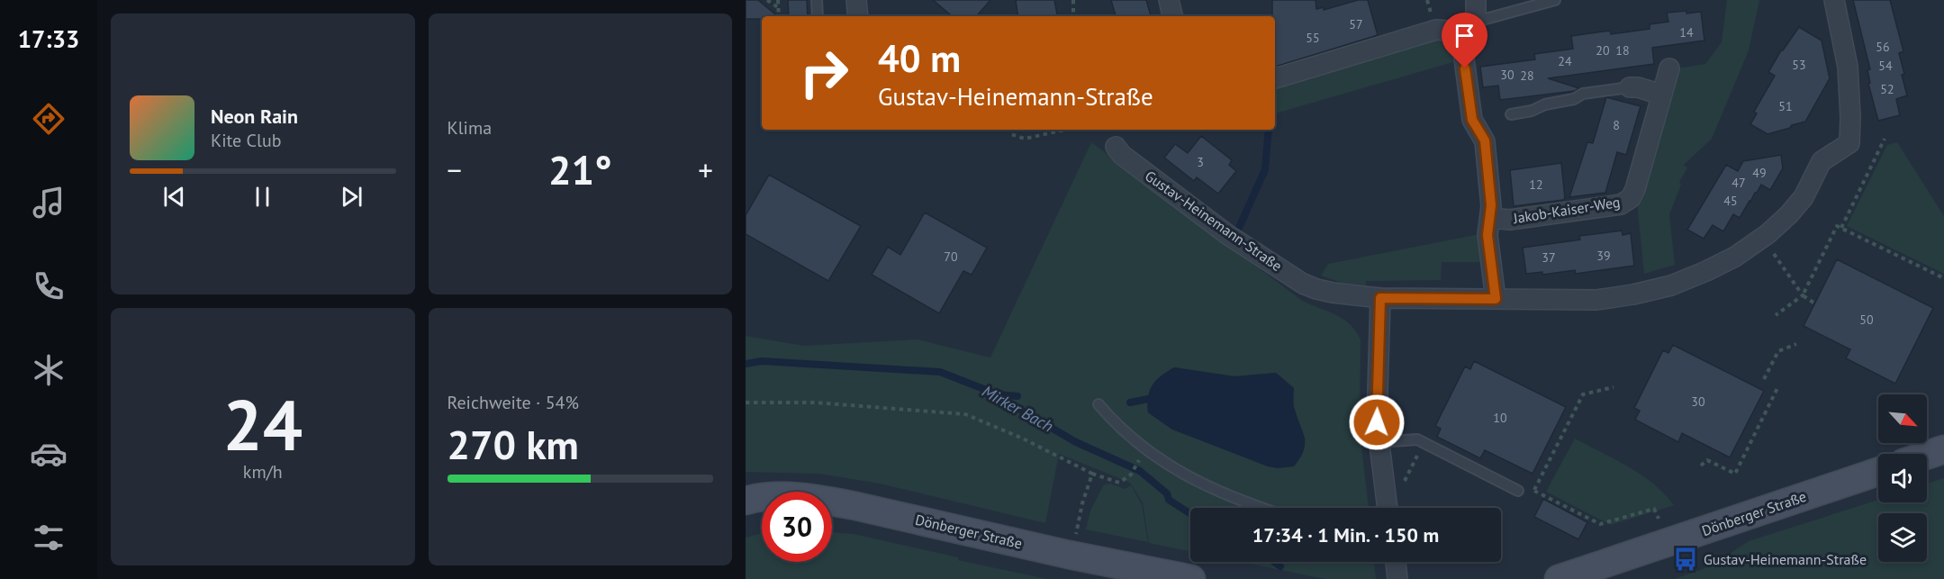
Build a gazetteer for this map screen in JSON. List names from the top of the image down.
{
  "streets": {
    "street": ["Jakob-Kaiser-Weg", "Gustav-Heinemann-Straße", "Dönberger Straße"]
  },
  "crossings": [
    ["Jakob-Kaiser-Weg", "Gustav-Heinemann-Straße"]
  ],
  "water": ["Mirker Bach"],
  "places": {
    "bus stop": ["Gustav-Heinemann-Straße"]
  },
  "house_numbers": [
    "57",
    "14",
    "55",
    "56",
    "20",
    "18",
    "24",
    "53",
    "54",
    "30",
    "28",
    "52",
    "51",
    "8",
    "3",
    "49",
    "47",
    "12",
    "45",
    "39",
    "70",
    "37",
    "50",
    "30",
    "10"
  ],
  "north": "bottom right",
  "page": {
    "tabs": "17:33",
    "tile": [
      "Klima",
      ["24", "km/h"],
      ["Reichweite · 54%", "270 km"]
    ],
    "turn": ["40 m", "Gustav-Heinemann-Straße"],
    "song": ["Neon Rain", "Kite Club"],
    "heat": ["−", "21°", "+"],
    "limit": "30",
    "trip": "17:34 · 1 Min. · 150 m"
  }
}
